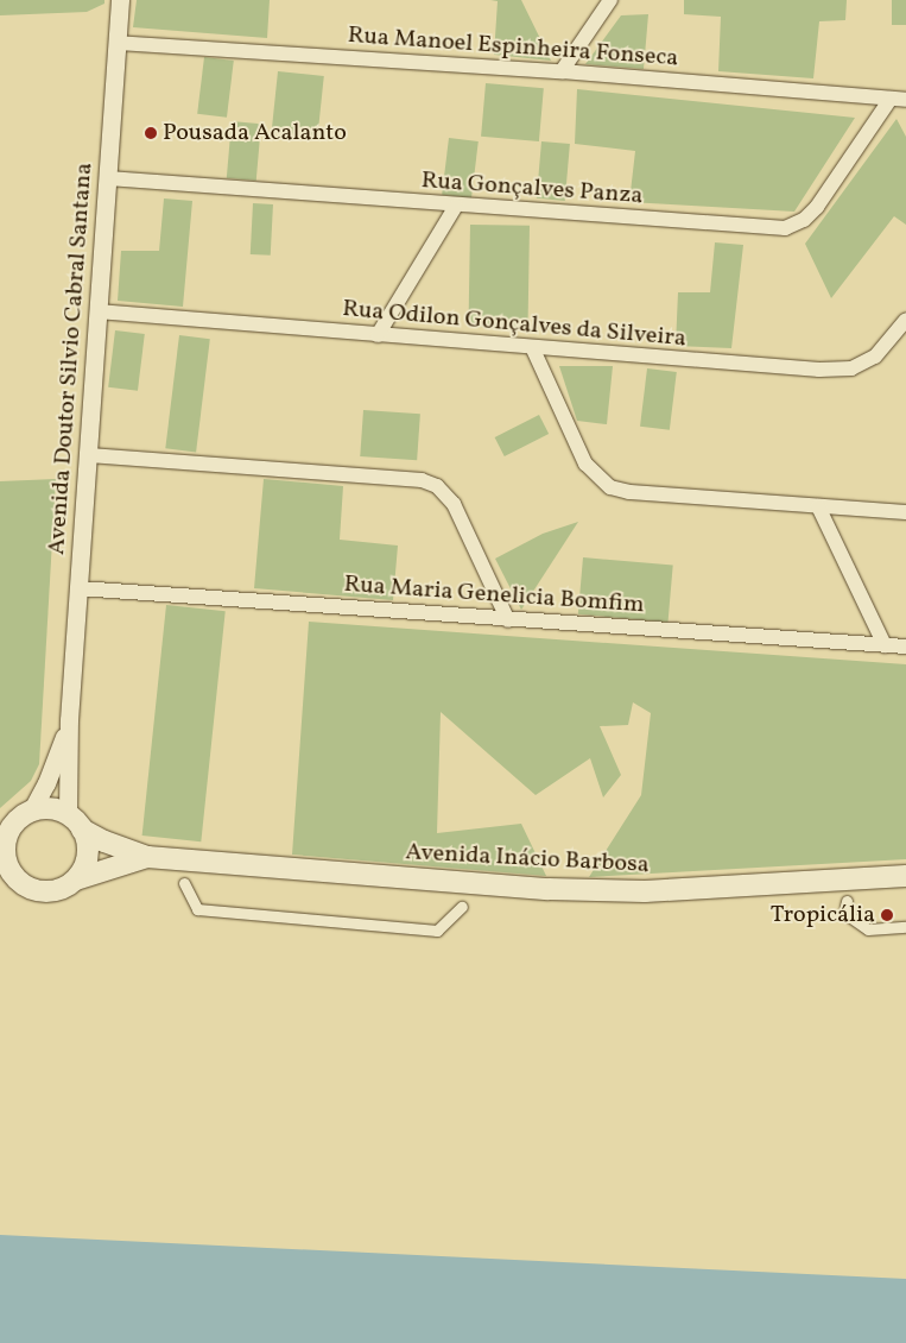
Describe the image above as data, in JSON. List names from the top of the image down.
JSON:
{
  "streets": {
    "main road": ["Avenida Inácio Barbosa"],
    "street": [
      "Rua Manoel Espinheira Fonseca",
      "Rua Gonçalves Panza",
      "Rua Odilon Gonçalves da Silveira",
      "Avenida Doutor Silvio Cabral Santana",
      "Rua Maria Genelicia Bomfim"
    ]
  },
  "crossings": [
    ["Rua Manoel Espinheira Fonseca", "Rua Gonçalves Panza"],
    ["Rua Manoel Espinheira Fonseca", "Avenida Doutor Silvio Cabral Santana"],
    ["Rua Gonçalves Panza", "Avenida Doutor Silvio Cabral Santana"],
    ["Rua Odilon Gonçalves da Silveira", "Avenida Doutor Silvio Cabral Santana"],
    ["Avenida Doutor Silvio Cabral Santana", "Rua Maria Genelicia Bomfim"],
    ["Avenida Doutor Silvio Cabral Santana", "Avenida Inácio Barbosa"]
  ],
  "places": ["Pousada Acalanto", "Tropicália"]
}
